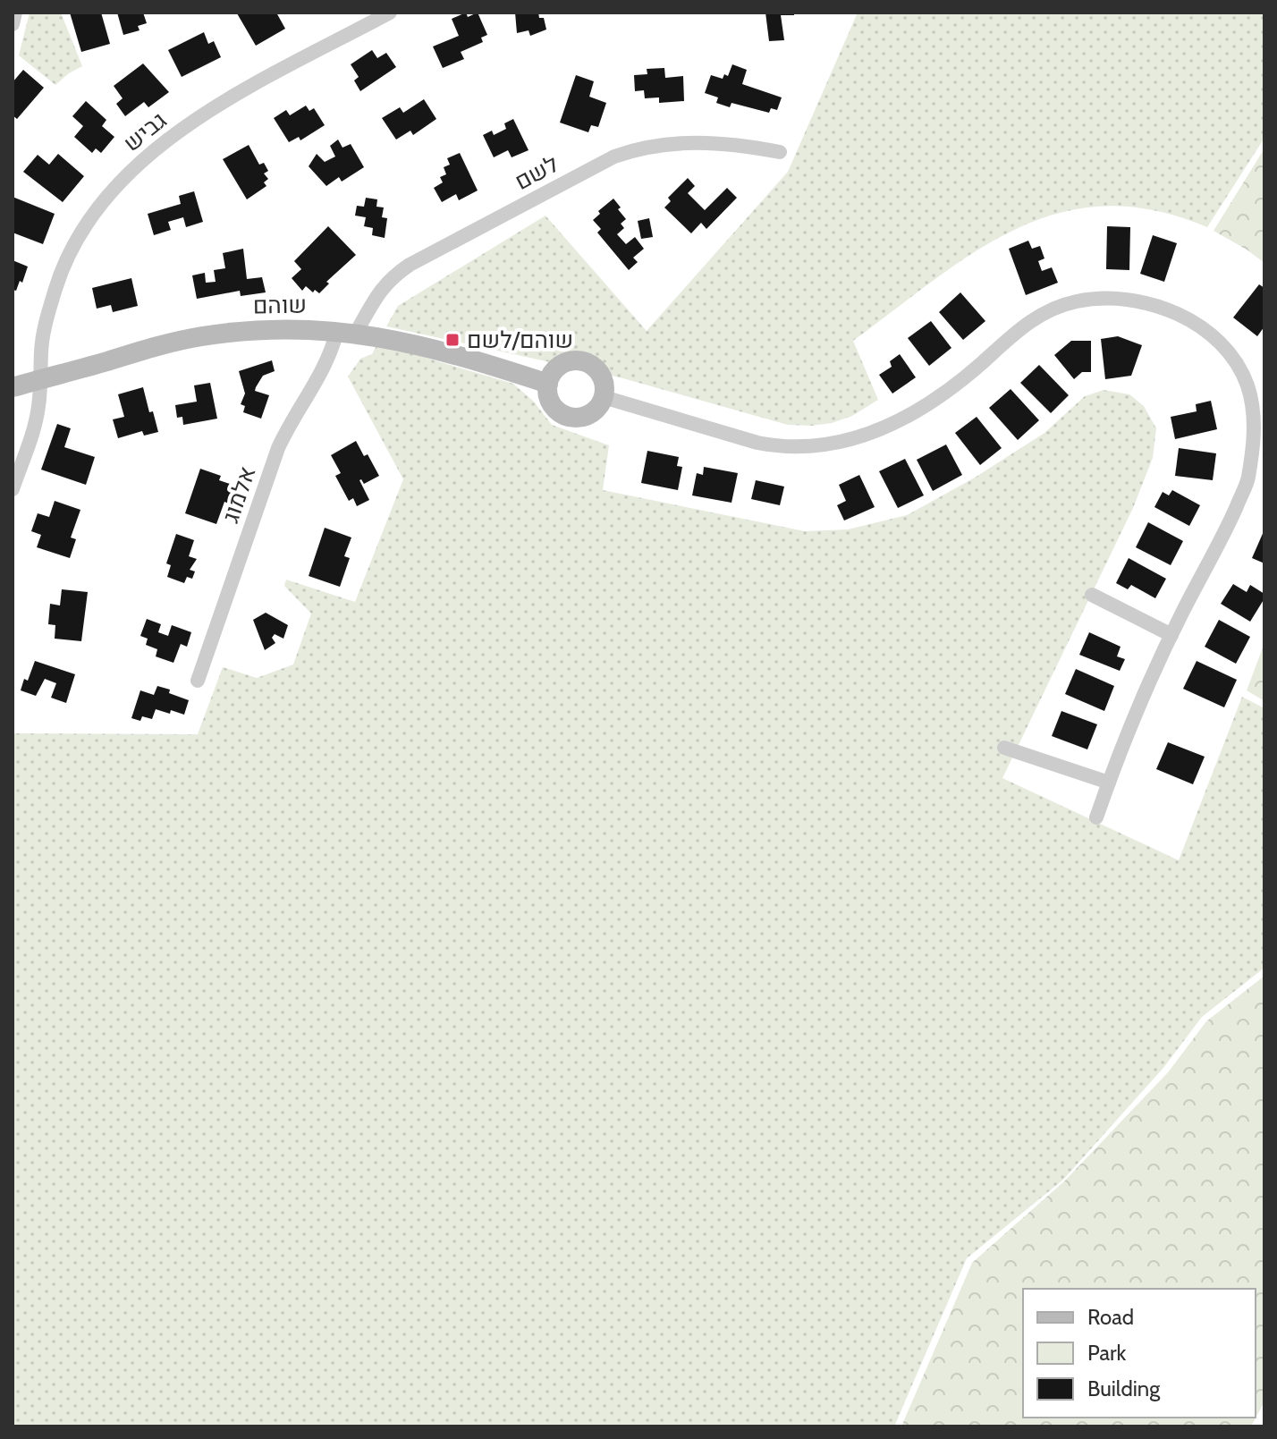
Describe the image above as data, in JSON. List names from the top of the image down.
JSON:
{
  "streets": {
    "street": [
      "גביש",
      "לשם",
      "שוהם",
      "אלמוג"
    ]
  },
  "crossings": [
    ["גביש", "שוהם"],
    ["לשם", "שוהם"],
    ["לשם", "אלמוג"],
    ["שוהם", "אלמוג"]
  ],
  "places": {
    "transit": ["שוהם/לשם"]
  },
  "legend": ["Road", "Park", "Building"]
}
